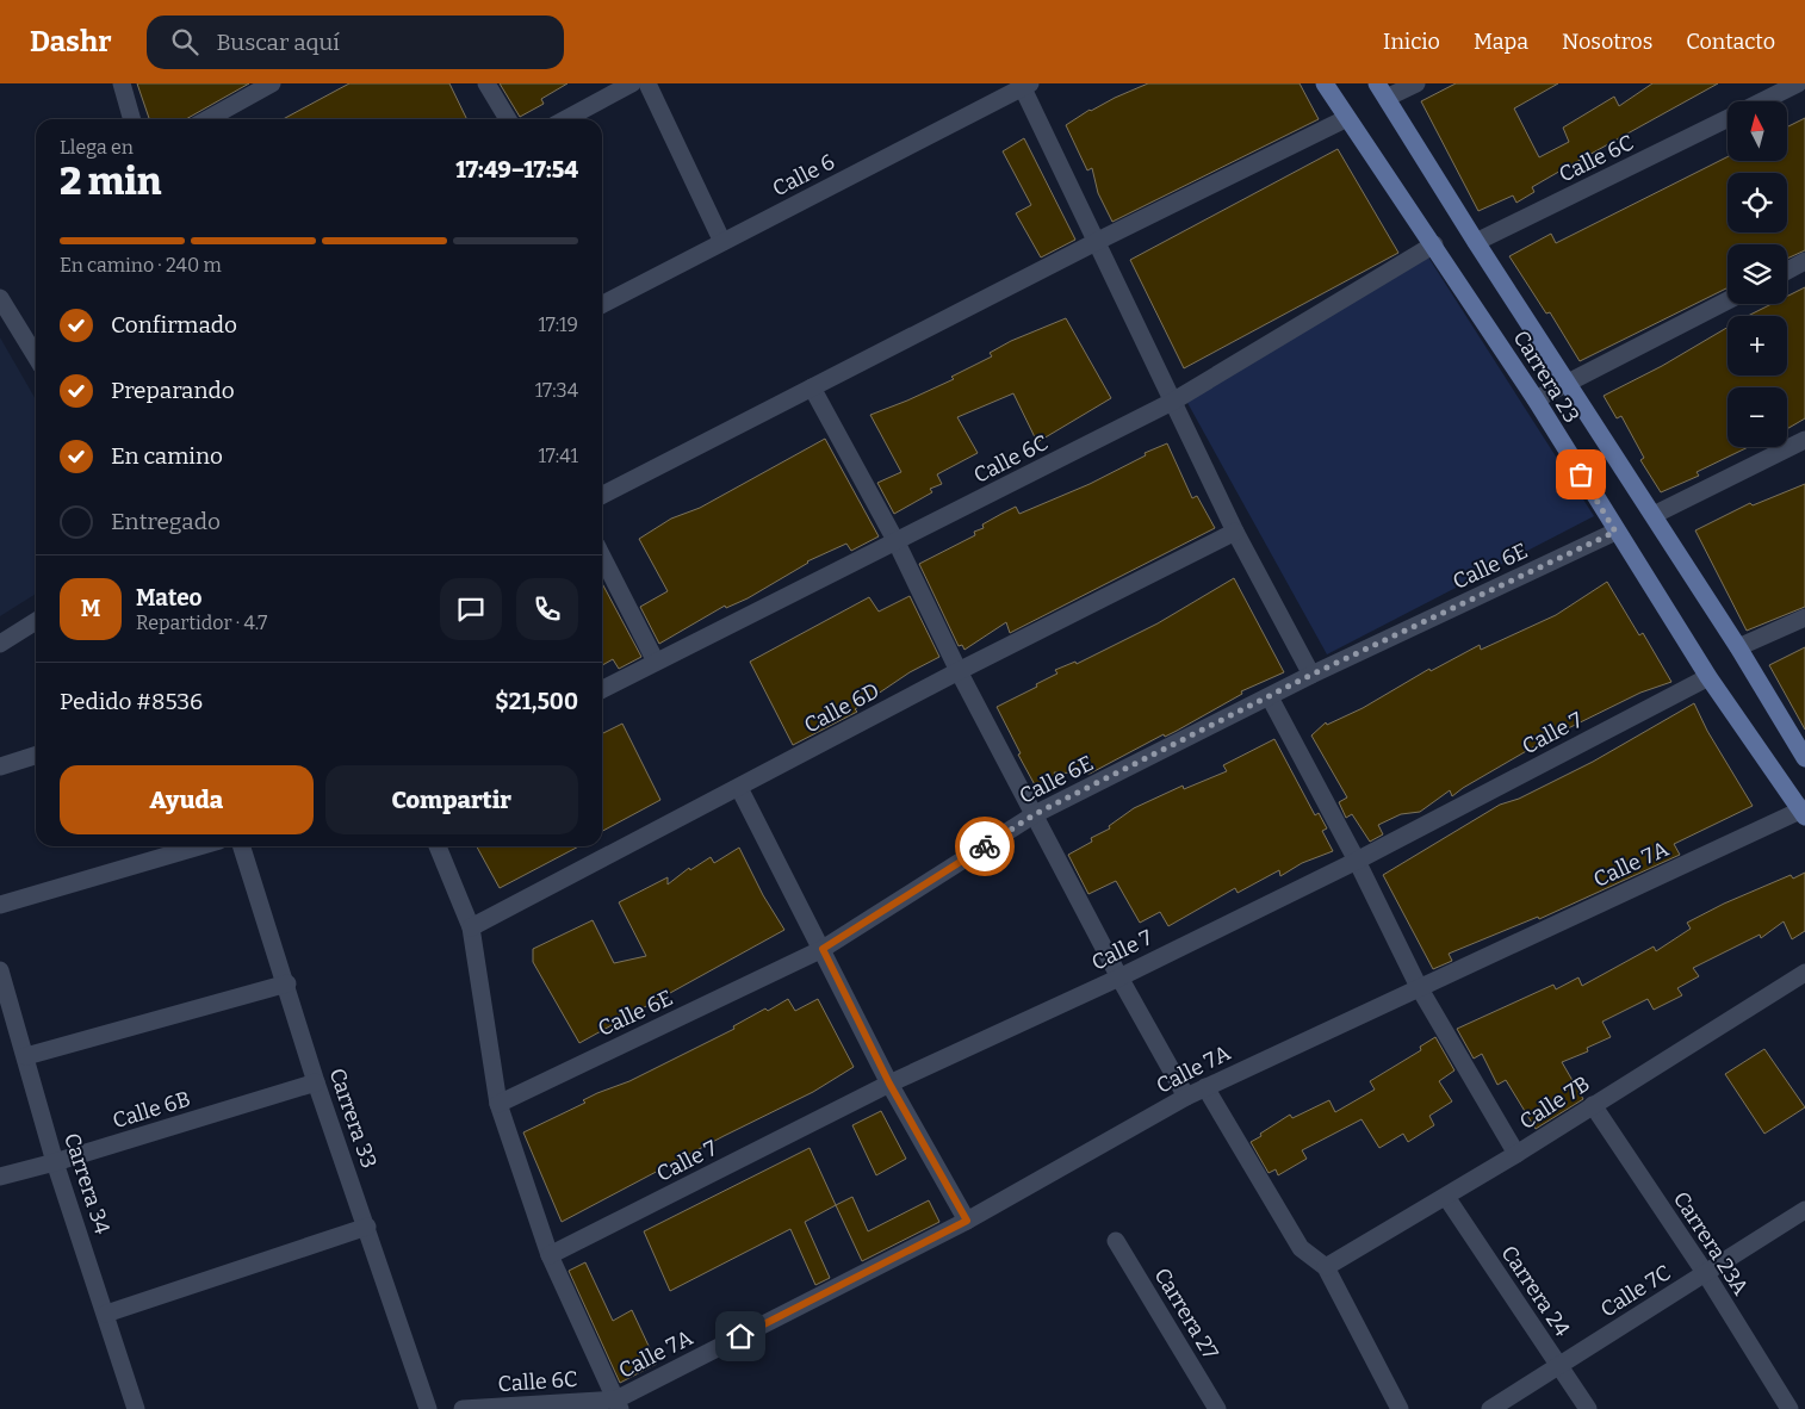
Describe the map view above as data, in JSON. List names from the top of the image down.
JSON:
{
  "streets": {
    "main road": ["Carrera 23"],
    "street": [
      "Calle 6C",
      "Calle 6",
      "Calle 6E",
      "Calle 6D",
      "Calle 7",
      "Calle 7A",
      "Calle 7B",
      "Calle 6B",
      "Carrera 33",
      "Carrera 34",
      "Carrera 23A",
      "Carrera 24",
      "Calle 7C",
      "Carrera 27"
    ]
  },
  "crossings": [
    ["Calle 6C", "Carrera 23"],
    ["Calle 6C", "Calle 7A"],
    ["Carrera 23", "Calle 6E"],
    ["Carrera 23", "Calle 7"],
    ["Carrera 23", "Calle 7A"],
    ["Calle 7B", "Carrera 23A"],
    ["Calle 7B", "Carrera 24"],
    ["Calle 6B", "Carrera 33"],
    ["Calle 6B", "Carrera 34"],
    ["Carrera 23A", "Calle 7C"],
    ["Carrera 24", "Calle 7C"]
  ],
  "north": "top",
  "page": {
    "header": "Dashr",
    "search": "Buscar aquí",
    "nav": [
      "Inicio",
      "Mapa",
      "Nosotros",
      "Contacto"
    ],
    "map_buttons": ["+", "−"],
    "heading": ["2 min", "Llega en", "17:49–17:54"],
    "panel": [
      "Mateo",
      "Repartidor · 4.7",
      "Pedido #8536",
      "$21,500"
    ],
    "bar": "En camino · 240 m",
    "list": [
      ["Confirmado", "17:19"],
      ["Preparando", "17:34"],
      ["En camino", "17:41"],
      "Entregado"
    ],
    "round": "M",
    "buttons": ["Ayuda", "Compartir"]
  }
}
